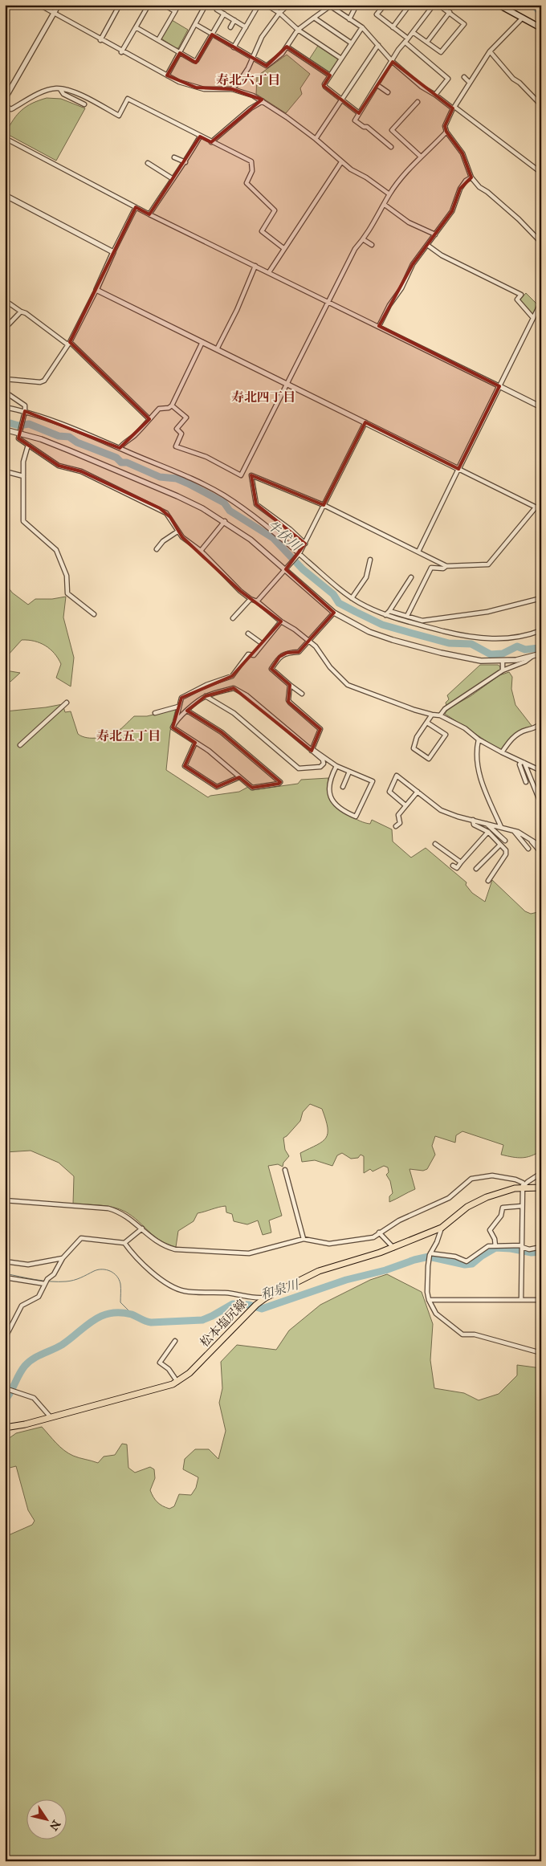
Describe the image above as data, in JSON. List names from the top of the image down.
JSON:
{
  "streets": {
    "main road": ["松本塩尻線"]
  },
  "districts": ["寿北六丁目", "寿北四丁目", "寿北五丁目"],
  "water": ["牛伏川", "和泉川"],
  "north": "bottom right"
}
